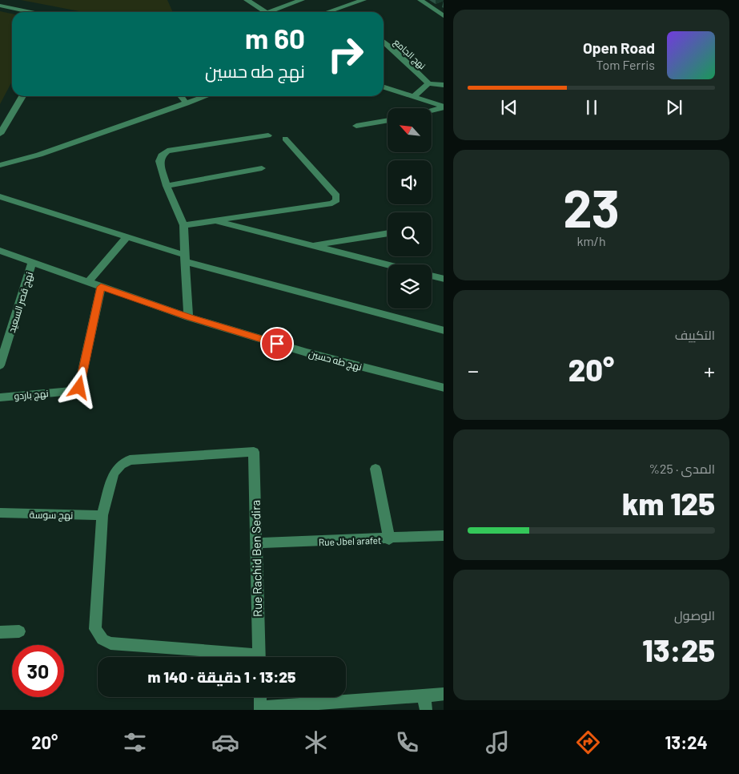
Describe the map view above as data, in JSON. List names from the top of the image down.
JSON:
{
  "streets": {
    "street": [
      "نهج الجامع",
      "نهج قصر السعيد",
      "نهج طه حسين",
      "نهج باردو",
      "نهج سوسة",
      "Rue Jbel arafet",
      "Rue Rachid Ben Sedira"
    ]
  },
  "crossings": [
    ["نهج قصر السعيد", "نهج طه حسين"],
    ["نهج طه حسين", "نهج باردو"],
    ["نهج سوسة", "Rue Rachid Ben Sedira"],
    ["Rue Jbel arafet", "Rue Rachid Ben Sedira"]
  ],
  "north": "top left",
  "page": {
    "turn": ["60 m", "نهج طه حسين"],
    "song": ["Open Road", "Tom Ferris"],
    "tile": [
      ["23", "km/h"],
      "التكييف",
      ["المدى · 25%", "125 km"],
      ["الوصول", "13:25"]
    ],
    "heat": ["−", "20°", "+"],
    "limit": "30",
    "trip": "13:25 · 1 دقيقة · 140 m",
    "tabs": ["13:24", "20°"]
  }
}
